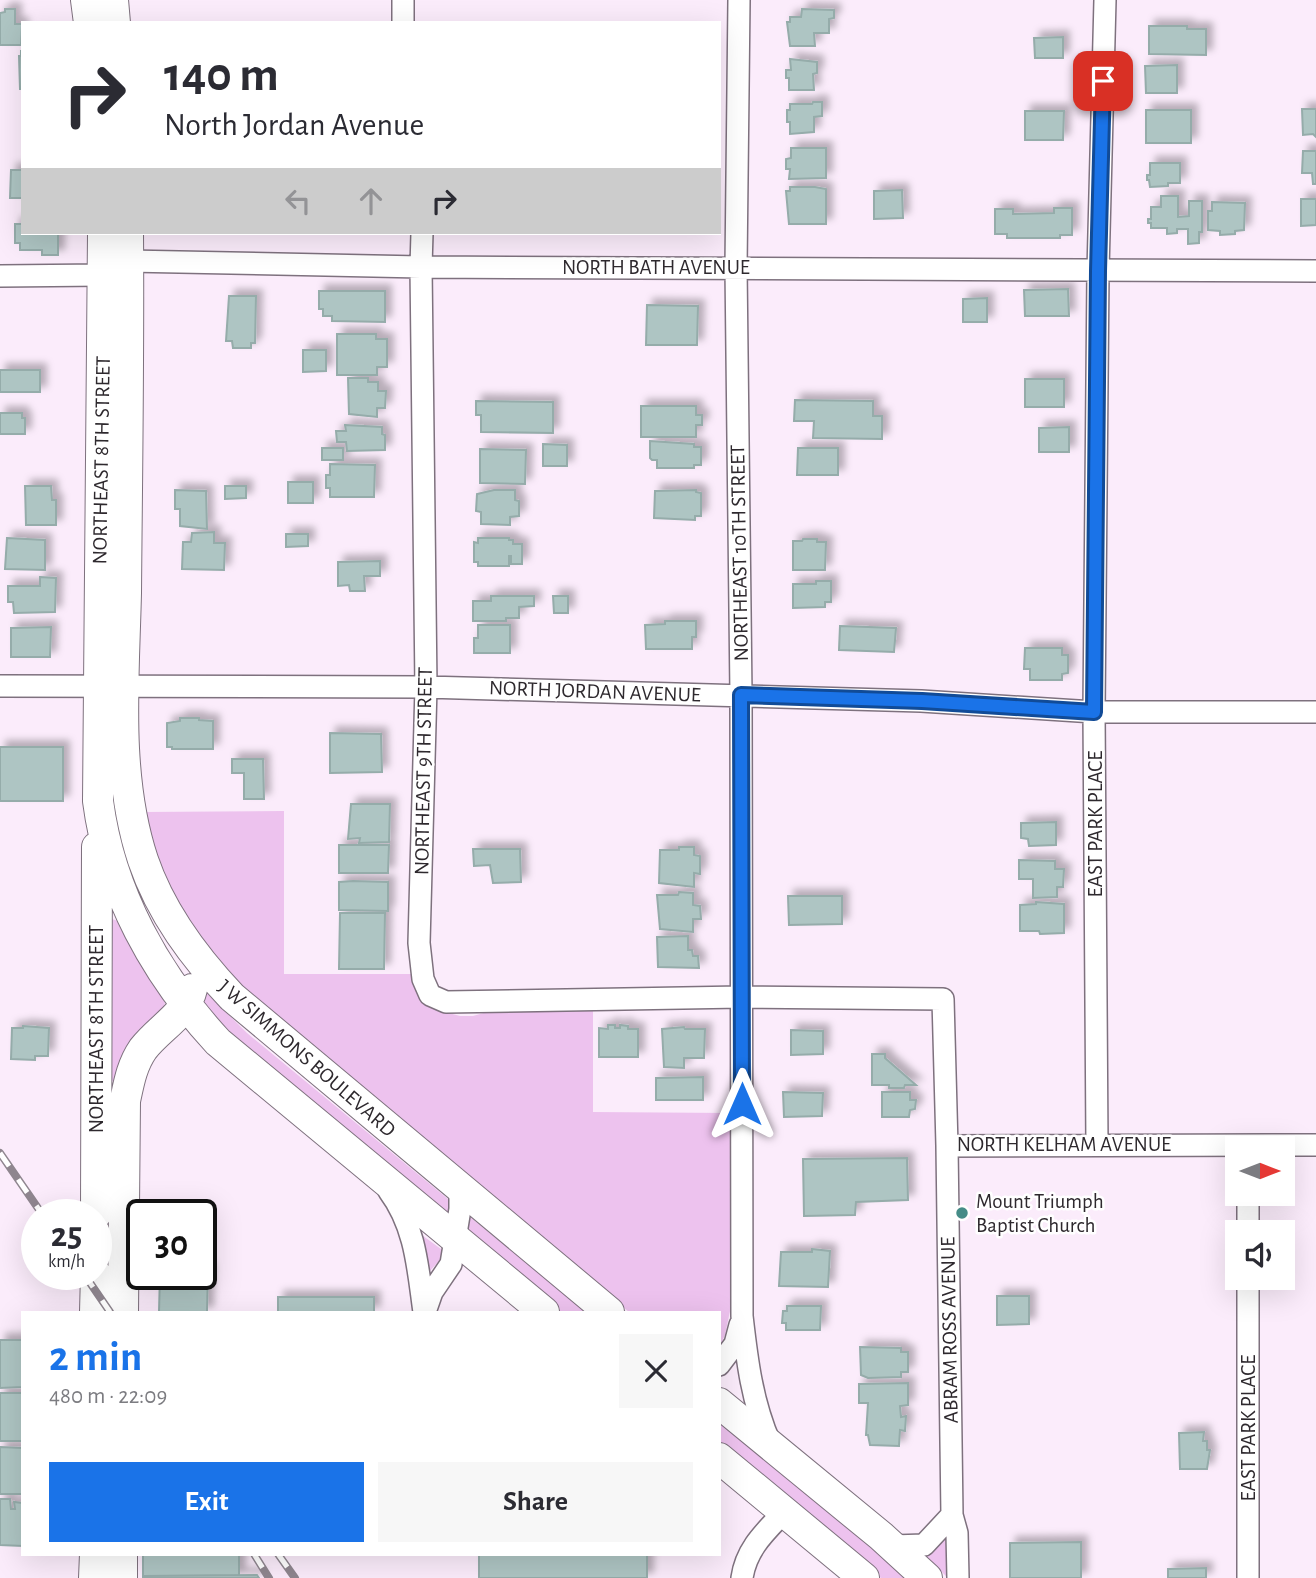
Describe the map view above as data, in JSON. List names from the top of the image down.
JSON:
{
  "streets": {
    "main road": ["NORTHEAST 8TH STREET", "J W SIMMONS BOULEVARD"],
    "street": [
      "NORTH BATH AVENUE",
      "NORTHEAST 10TH STREET",
      "NORTH JORDAN AVENUE",
      "NORTHEAST 9TH STREET",
      "EAST PARK PLACE",
      "NORTH KELHAM AVENUE",
      "ABRAM ROSS AVENUE"
    ]
  },
  "crossings": [
    ["NORTH BATH AVENUE", "NORTHEAST 8TH STREET"],
    ["NORTH BATH AVENUE", "NORTHEAST 10TH STREET"],
    ["NORTH BATH AVENUE", "NORTHEAST 9TH STREET"],
    ["NORTH BATH AVENUE", "EAST PARK PLACE"],
    ["NORTHEAST 8TH STREET", "NORTH JORDAN AVENUE"],
    ["NORTHEAST 8TH STREET", "J W SIMMONS BOULEVARD"],
    ["NORTHEAST 10TH STREET", "NORTH JORDAN AVENUE"],
    ["NORTHEAST 10TH STREET", "NORTHEAST 9TH STREET"],
    ["NORTHEAST 10TH STREET", "NORTH KELHAM AVENUE"],
    ["NORTH JORDAN AVENUE", "NORTHEAST 9TH STREET"],
    ["NORTH JORDAN AVENUE", "EAST PARK PLACE"],
    ["NORTH JORDAN AVENUE", "J W SIMMONS BOULEVARD"],
    ["NORTHEAST 9TH STREET", "NORTH KELHAM AVENUE"],
    ["EAST PARK PLACE", "NORTH KELHAM AVENUE"],
    ["NORTH KELHAM AVENUE", "ABRAM ROSS AVENUE"]
  ],
  "places": ["Mount Triumph Baptist Church"],
  "north": "right",
  "page": {
    "turn": ["140 m", "North Jordan Avenue"],
    "speed": "25 km/h",
    "limit": "30",
    "heading": ["2 min", "480 m · 22:09"],
    "buttons": ["Exit", "Share"]
  }
}
